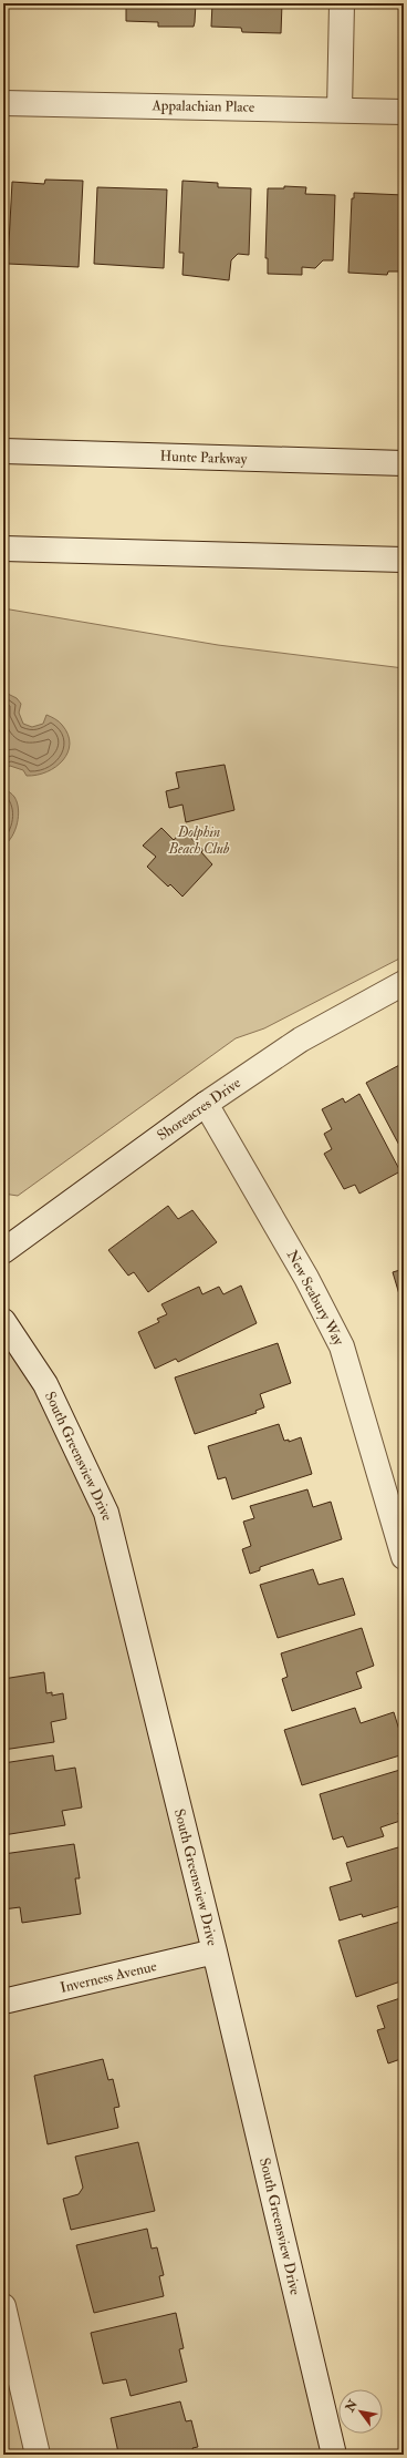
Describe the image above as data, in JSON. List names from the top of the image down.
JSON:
{
  "streets": {
    "street": [
      "Appalachian Place",
      "Hunte Parkway",
      "Shoreacres Drive",
      "New Seabury Way",
      "South Greensview Drive",
      "Inverness Avenue"
    ]
  },
  "crossings": [
    ["Shoreacres Drive", "New Seabury Way"],
    ["South Greensview Drive", "Inverness Avenue"]
  ],
  "parks": ["Dolphin Beach Club"],
  "north": "top left"
}
